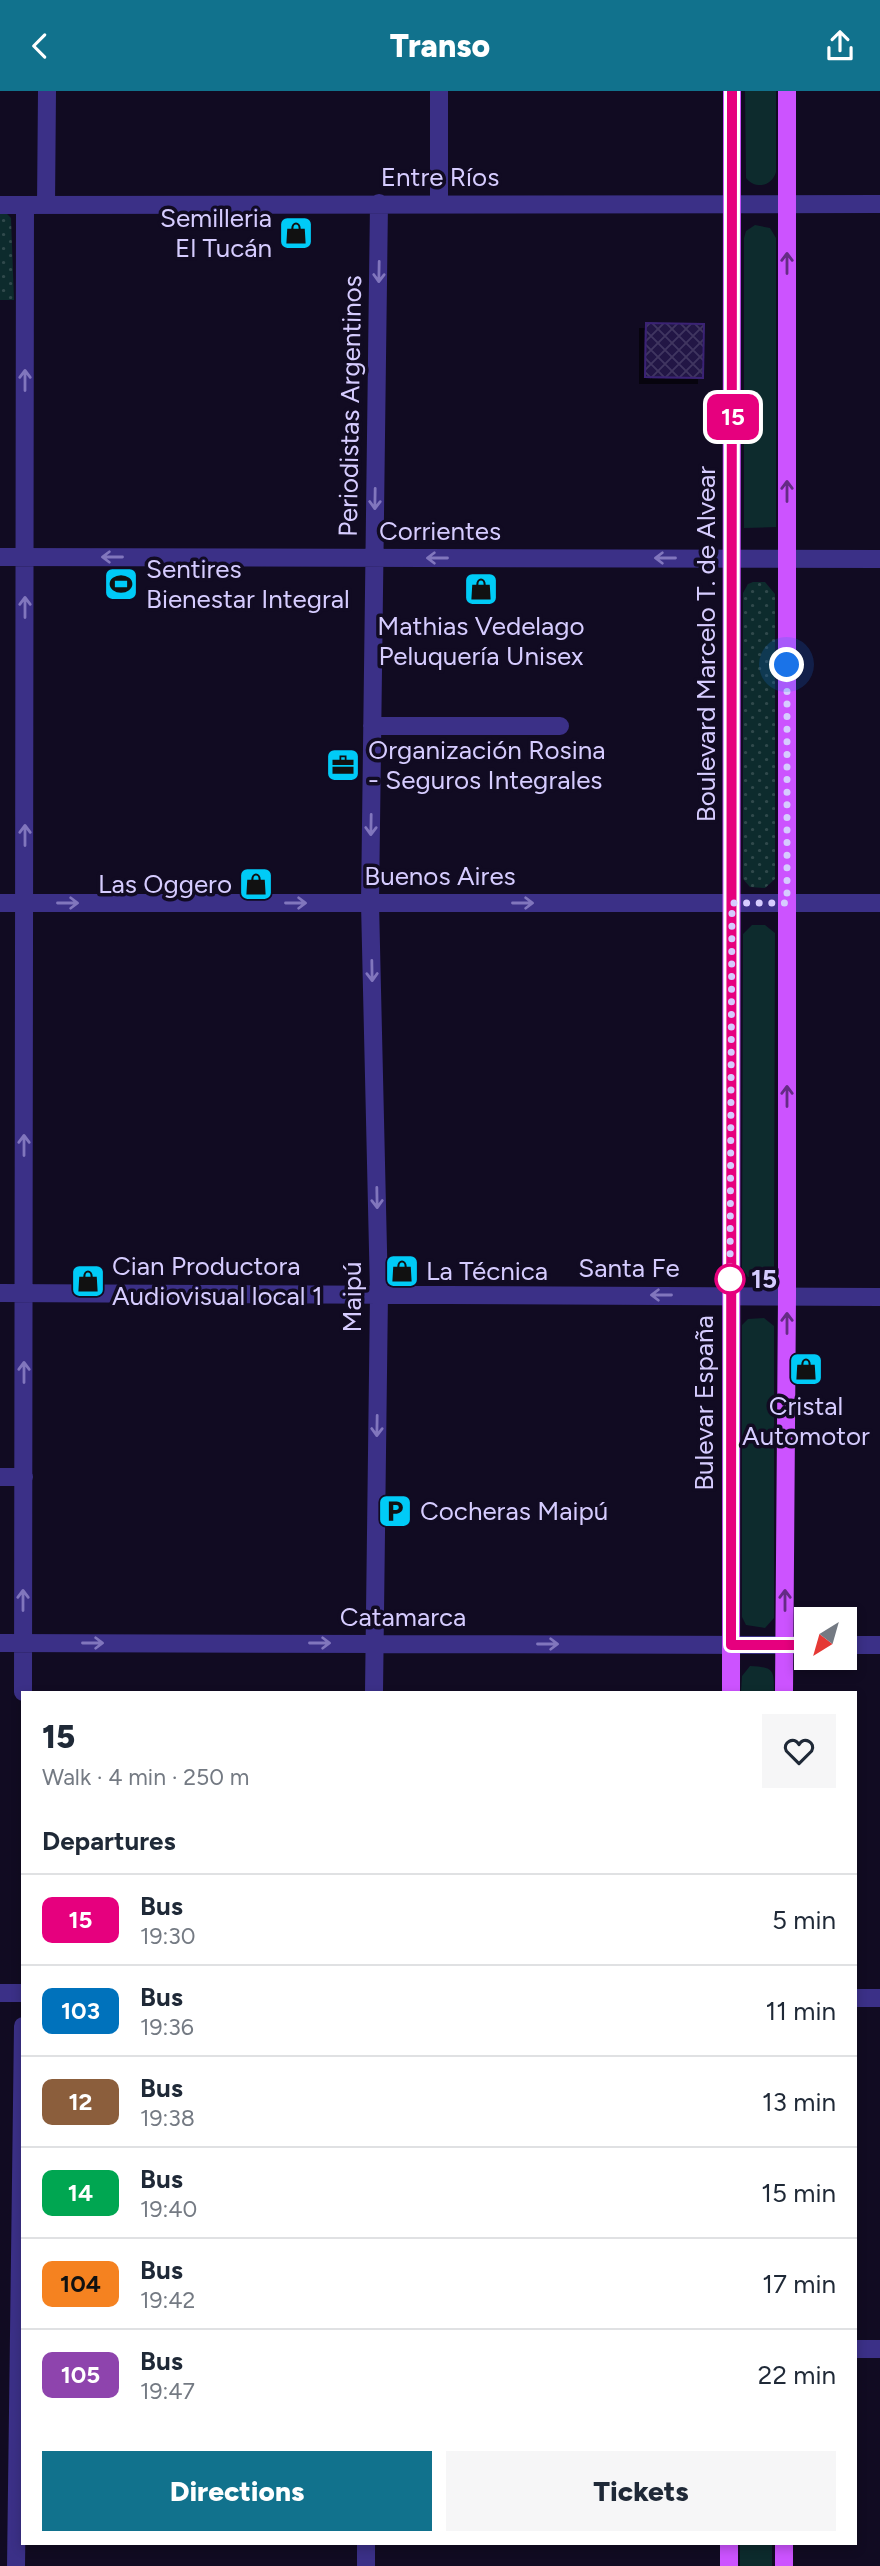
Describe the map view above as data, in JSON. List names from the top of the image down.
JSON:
{
  "streets": {
    "main road": ["Boulevard Marcelo T. de Alvear", "Bulevar España"],
    "street": [
      "Entre Ríos",
      "Periodistas Argentinos",
      "Corrientes",
      "Buenos Aires",
      "Santa Fe",
      "Maipú",
      "Catamarca"
    ]
  },
  "crossings": [
    ["Entre Ríos", "Periodistas Argentinos"],
    ["Entre Ríos", "Boulevard Marcelo T. de Alvear"],
    ["Periodistas Argentinos", "Corrientes"],
    ["Periodistas Argentinos", "Buenos Aires"],
    ["Periodistas Argentinos", "Maipú"],
    ["Corrientes", "Boulevard Marcelo T. de Alvear"],
    ["Boulevard Marcelo T. de Alvear", "Buenos Aires"],
    ["Boulevard Marcelo T. de Alvear", "Bulevar España"],
    ["Buenos Aires", "Maipú"],
    ["Buenos Aires", "Bulevar España"],
    ["Santa Fe", "Maipú"],
    ["Santa Fe", "Bulevar España"],
    ["Maipú", "Catamarca"],
    ["Bulevar España", "Catamarca"]
  ],
  "one_way": [
    "Periodistas Argentinos",
    "Corrientes",
    "Buenos Aires",
    "Santa Fe",
    "Maipú",
    "Catamarca"
  ],
  "places": {
    "shop": [
      "Semilleria El Tucán",
      "Mathias Vedelago Peluquería Unisex",
      "Las Oggero",
      "La Técnica",
      "Cian Productora Audiovisual local 1",
      "Cristal Automotor"
    ],
    "sports": ["Sentires Bienestar Integral"],
    "office": ["Organización Rosina - Seguros Integrales"],
    "other": ["15"],
    "parking": ["Cocheras Maipú"]
  },
  "lines": ["bus line 15"],
  "north": "bottom left",
  "page": {
    "header": "Transo",
    "on_map": "15",
    "heading": [
      ["15", "Walk · 4 min · 250 m"],
      "Departures"
    ],
    "list": [
      {
        "mark": "15",
        "name": "Bus",
        "note": "19:30",
        "value": "5 min"
      },
      {
        "mark": "103",
        "name": "Bus",
        "note": "19:36",
        "value": "11 min"
      },
      {
        "mark": "12",
        "name": "Bus",
        "note": "19:38",
        "value": "13 min"
      },
      {
        "mark": "14",
        "name": "Bus",
        "note": "19:40",
        "value": "15 min"
      },
      {
        "mark": "104",
        "name": "Bus",
        "note": "19:42",
        "value": "17 min"
      },
      {
        "mark": "105",
        "name": "Bus",
        "note": "19:47",
        "value": "22 min"
      }
    ],
    "buttons": ["Directions", "Tickets"]
  }
}
